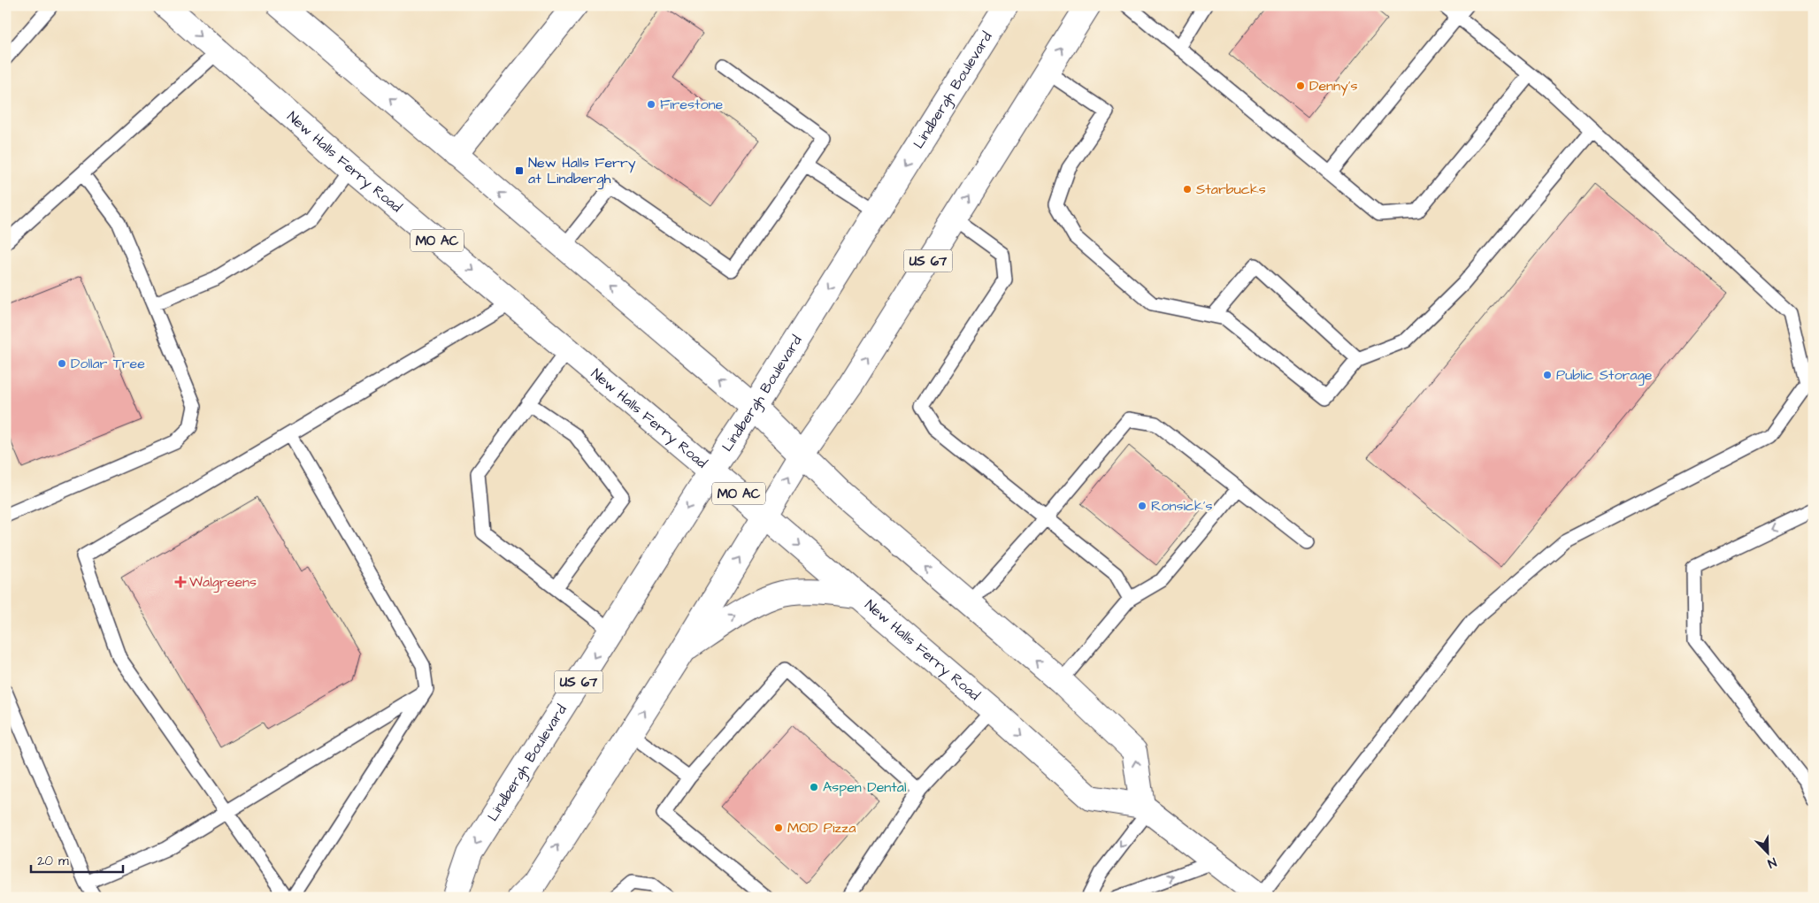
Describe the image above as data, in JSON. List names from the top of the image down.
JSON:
{
  "streets": {
    "main road": [
      "Lindbergh Boulevard",
      "New Halls Ferry Road",
      "MO AC",
      "US 67"
    ]
  },
  "crossings": [
    ["Lindbergh Boulevard", "New Halls Ferry Road"],
    ["New Halls Ferry Road", "US 67"]
  ],
  "places": {
    "other": [
      "Denny's",
      "Firestone",
      "Starbucks",
      "Dollar Tree",
      "Public Storage",
      "Ronsick's",
      "Aspen Dental",
      "MOD Pizza"
    ],
    "transit": ["New Halls Ferry at Lindbergh"],
    "health": ["Walgreens"]
  },
  "scale_bar": "20 m",
  "north": "bottom right"
}
